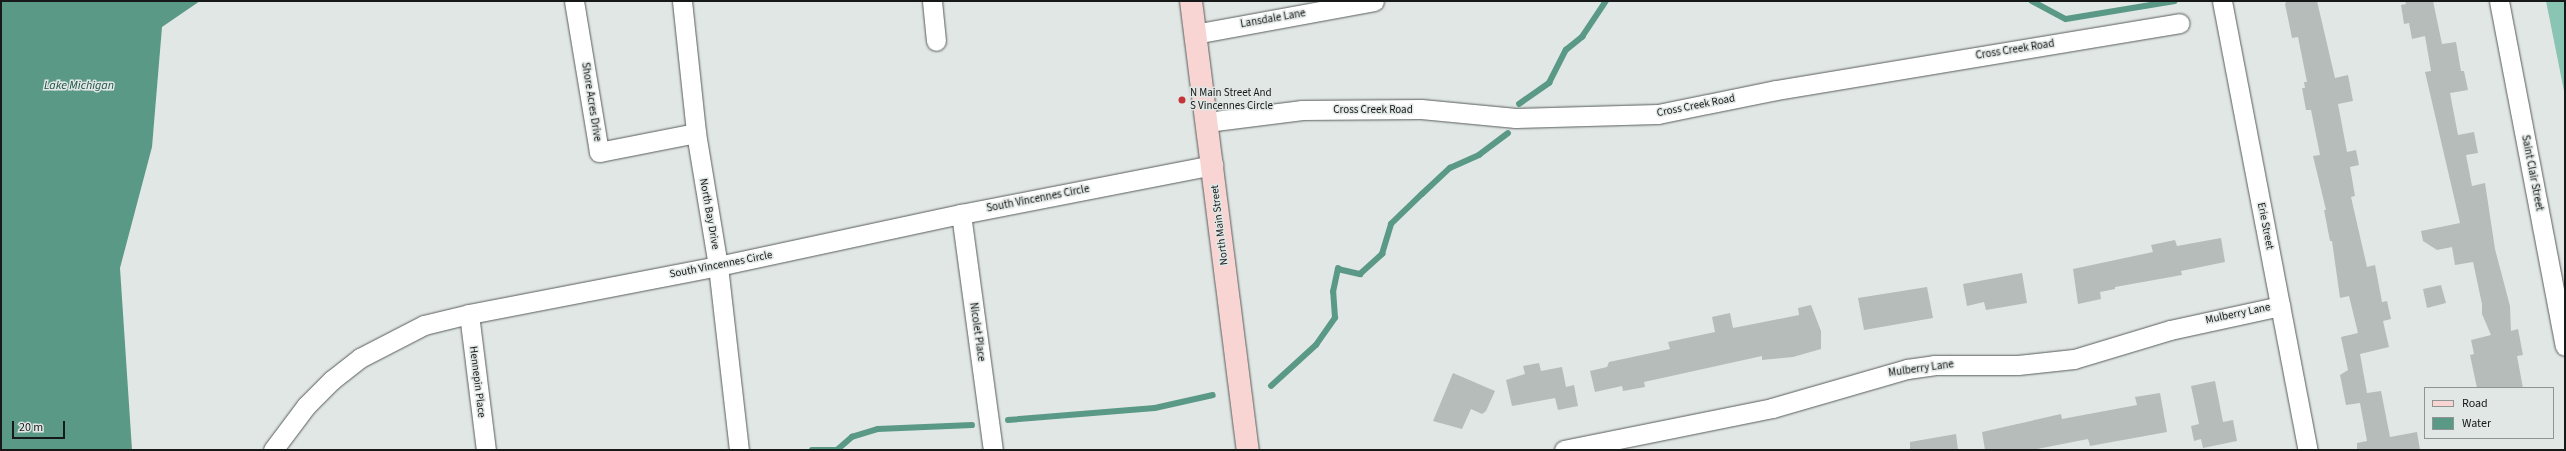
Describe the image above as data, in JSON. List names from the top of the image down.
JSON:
{
  "streets": {
    "main road": ["North Main Street"],
    "street": [
      "Lansdale Lane",
      "Cross Creek Road",
      "Shore Acres Drive",
      "Saint Clair Street",
      "South Vincennes Circle",
      "North Bay Drive",
      "Erie Street",
      "Mulberry Lane",
      "Nicolet Place",
      "Hennepin Place"
    ]
  },
  "crossings": [
    ["Lansdale Lane", "North Main Street"],
    ["Cross Creek Road", "North Main Street"],
    ["Shore Acres Drive", "North Bay Drive"],
    ["South Vincennes Circle", "North Bay Drive"],
    ["South Vincennes Circle", "North Main Street"],
    ["South Vincennes Circle", "Nicolet Place"],
    ["South Vincennes Circle", "Hennepin Place"],
    ["Erie Street", "Mulberry Lane"]
  ],
  "water": ["Lake Michigan"],
  "places": ["N Main Street And S Vincennes Circle"],
  "legend": ["Road", "Water"],
  "scale_bar": "20 m"
}
